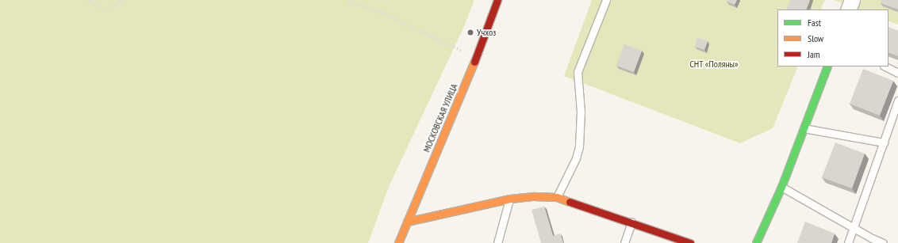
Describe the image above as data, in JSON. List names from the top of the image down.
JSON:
{
  "streets": {
    "street": ["МОСКОВСКАЯ УЛИЦА"]
  },
  "parks": ["СНТ «Поляны»"],
  "places": ["Учхоз"],
  "legend": ["Fast", "Slow", "Jam"]
}
